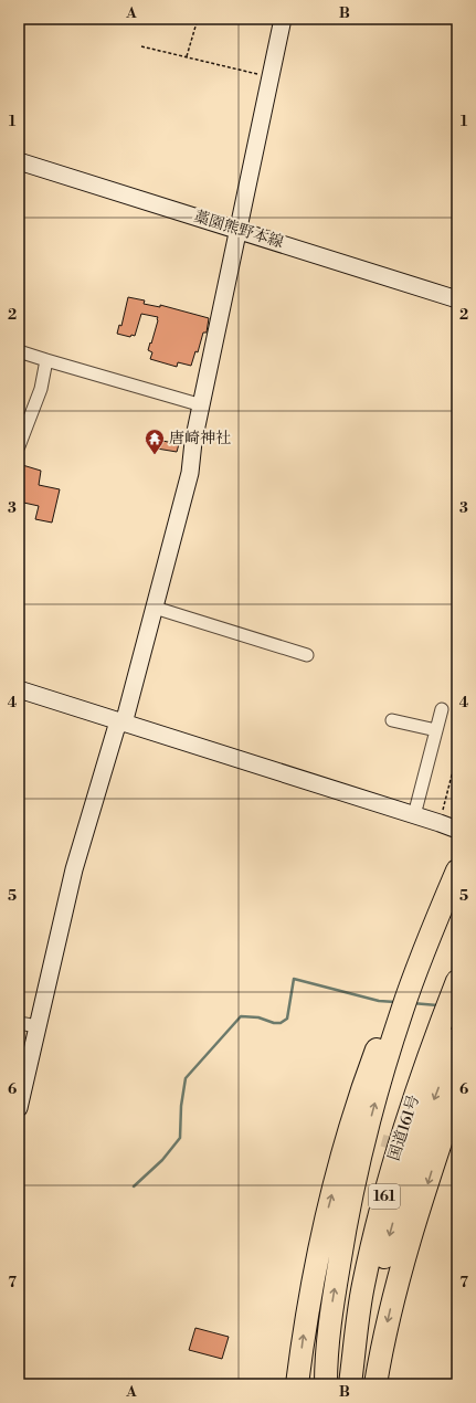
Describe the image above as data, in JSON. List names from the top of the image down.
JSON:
{
  "streets": {
    "highway": ["国道161号", "161"],
    "street": ["藁園熊野本線"]
  },
  "places": {
    "temple": ["唐崎神社"]
  },
  "grid": {
    "columns": ["A", "B"],
    "rows": [
      "1",
      "2",
      "3",
      "4",
      "5",
      "6",
      "7"
    ]
  }
}
